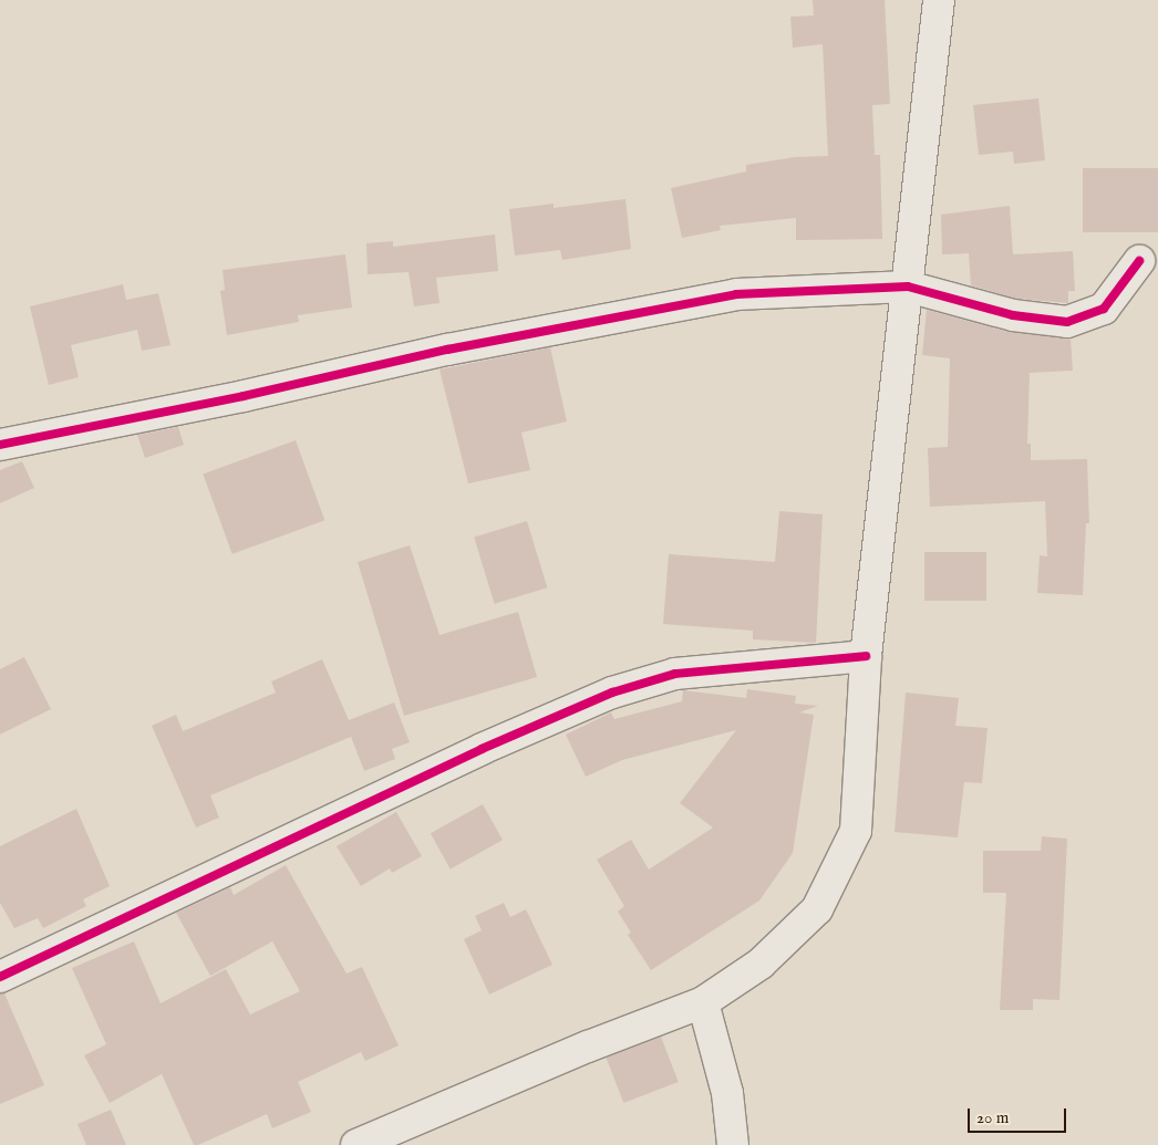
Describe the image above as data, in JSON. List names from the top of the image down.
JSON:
{
  "scale_bar": "20 m"
}
